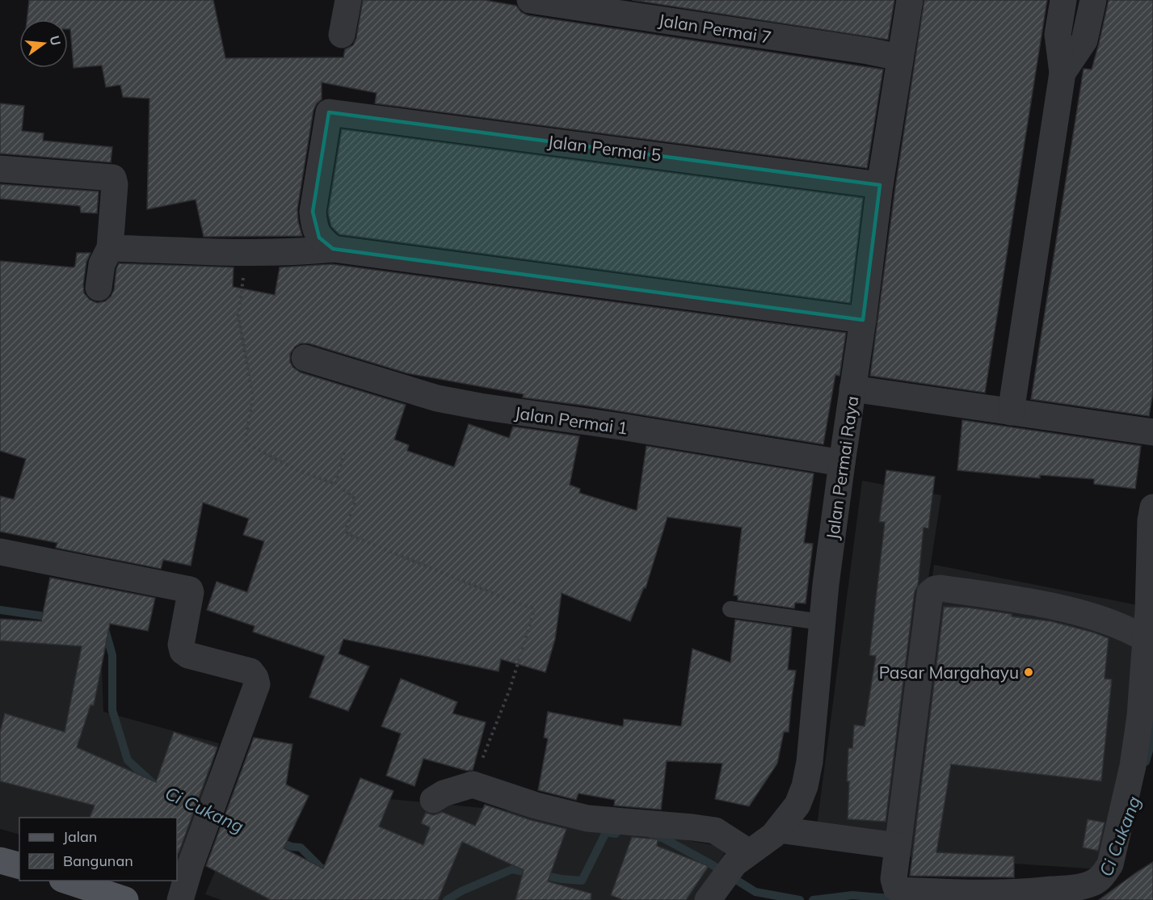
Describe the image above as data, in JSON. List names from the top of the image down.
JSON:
{
  "streets": {
    "street": [
      "Jalan Permai 7",
      "Jalan Permai 5",
      "Jalan Permai 1",
      "Jalan Permai Raya"
    ]
  },
  "crossings": [
    ["Jalan Permai 7", "Jalan Permai Raya"],
    ["Jalan Permai 5", "Jalan Permai Raya"],
    ["Jalan Permai 1", "Jalan Permai Raya"]
  ],
  "water": ["Ci Cukang"],
  "places": ["Pasar Margahayu"],
  "legend": ["Jalan", "Bangunan"],
  "north": "right"
}
